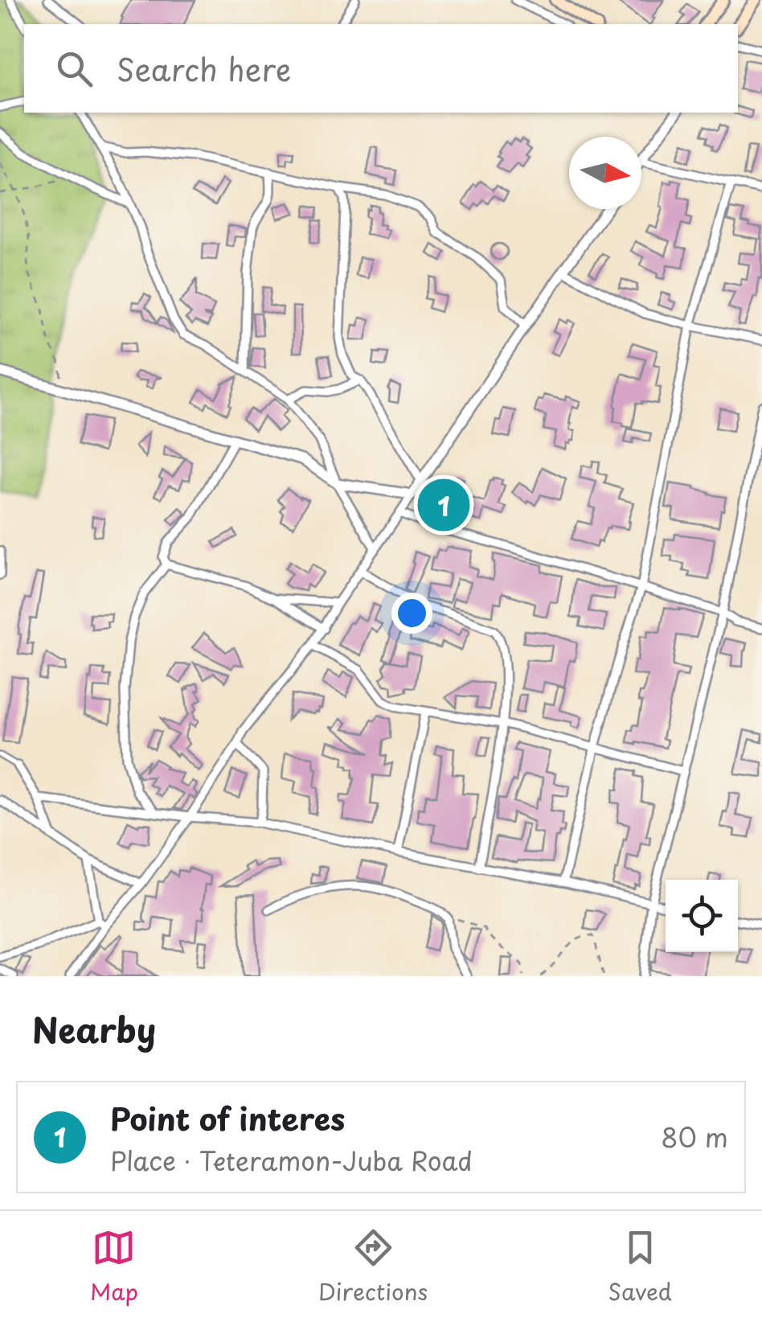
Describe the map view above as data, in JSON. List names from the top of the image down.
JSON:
{
  "north": "right",
  "page": {
    "search": "Search here",
    "pins": "1",
    "heading": "Nearby",
    "list": [
      {
        "mark": "1",
        "name": "Point of interes",
        "note": "Place · Teteramon-Juba Road",
        "value": "80 m"
      }
    ],
    "nav": ["Map", "Directions", "Saved"]
  }
}
